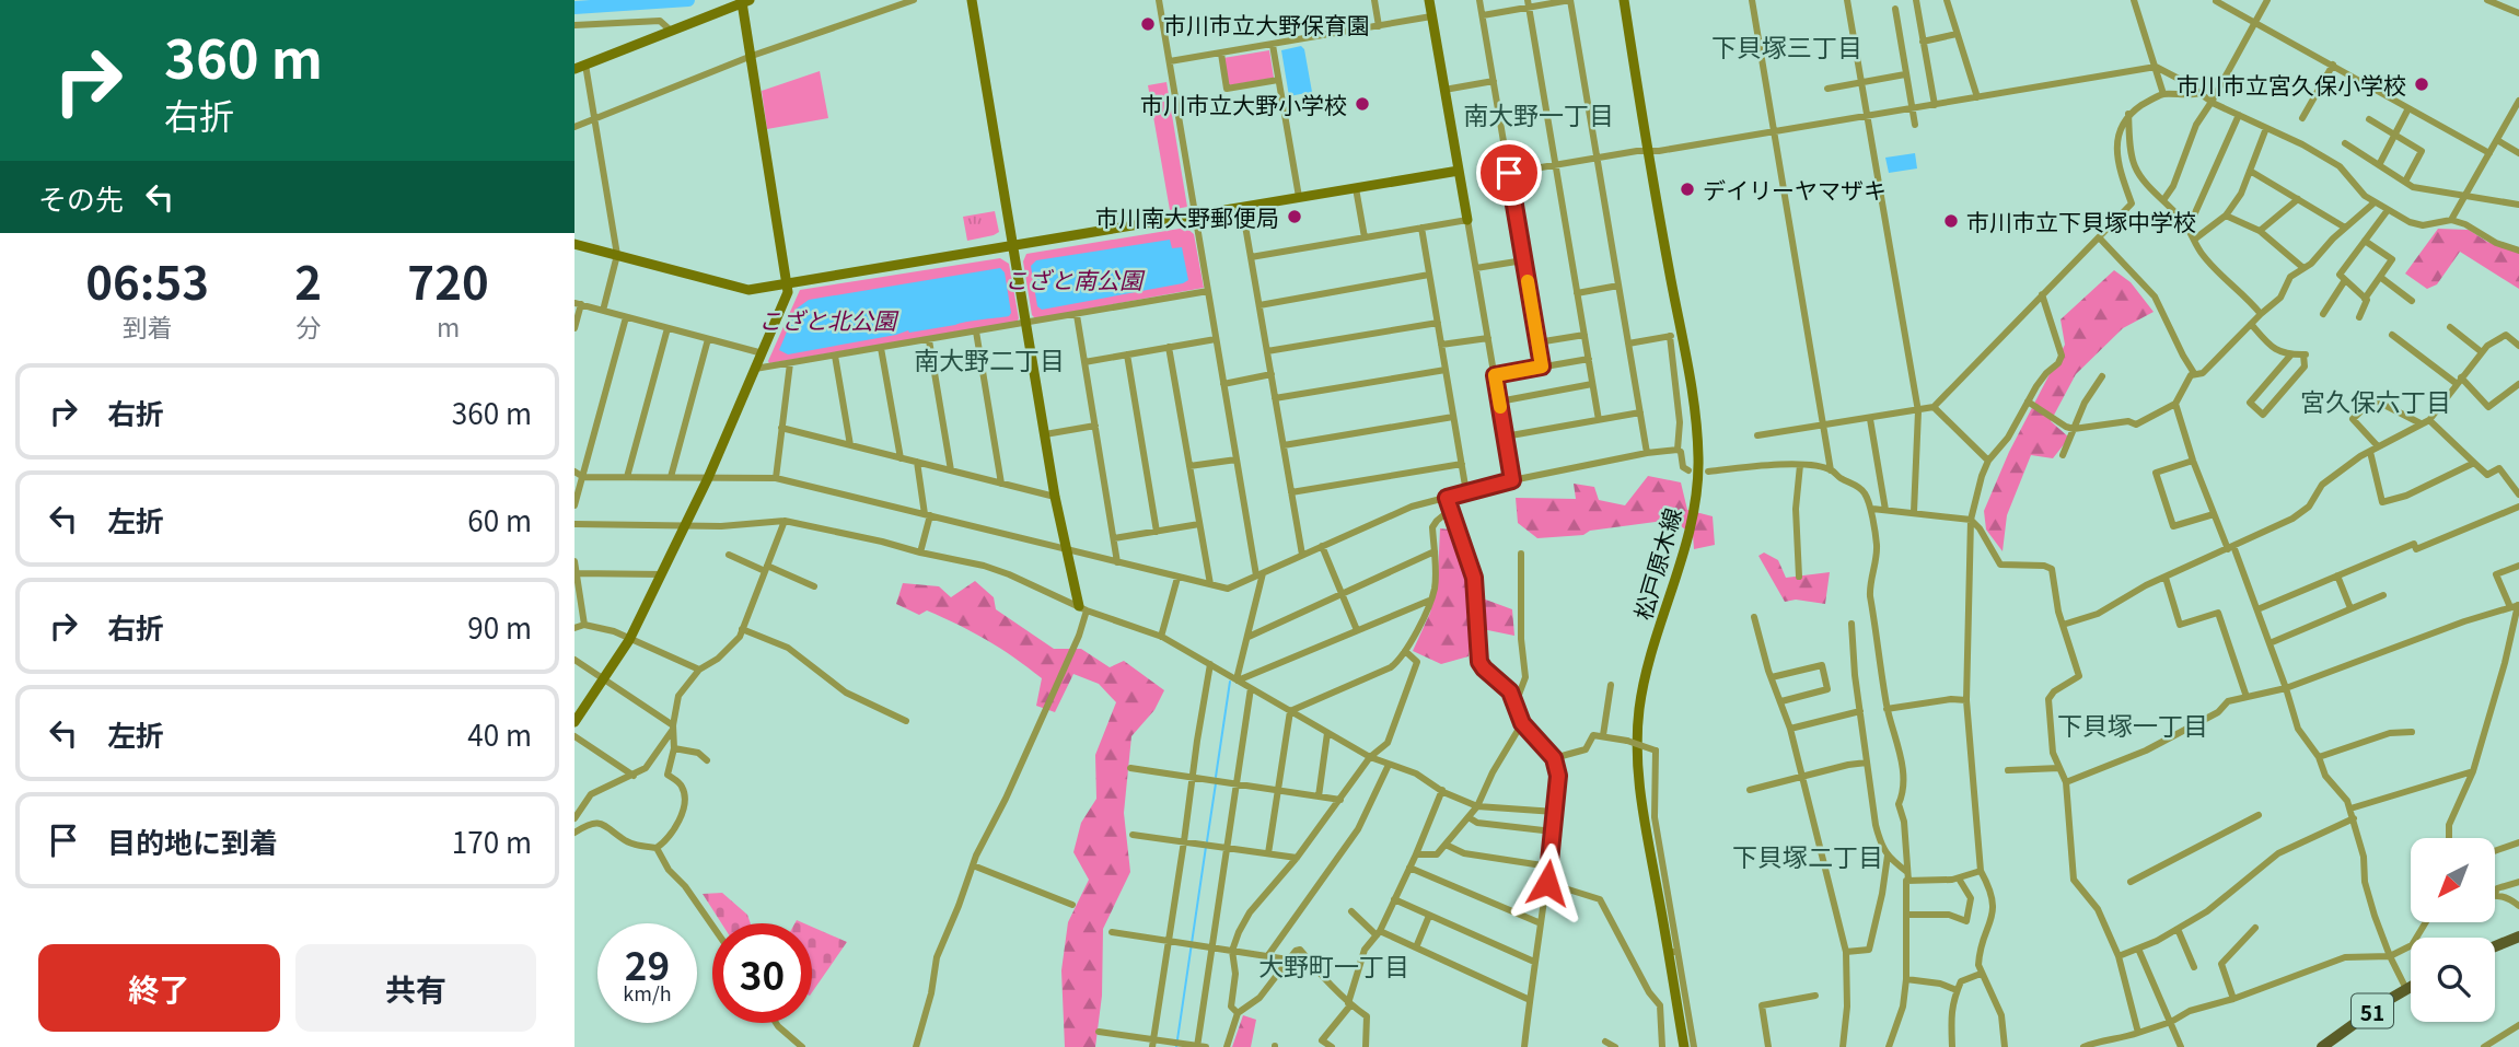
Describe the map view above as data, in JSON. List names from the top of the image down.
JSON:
{
  "streets": {
    "main road": ["51"],
    "street": ["松戸原木線"]
  },
  "districts": [
    "下貝塚三丁目",
    "南大野一丁目",
    "南大野二丁目",
    "宮久保六丁目",
    "下貝塚一丁目",
    "下貝塚二丁目",
    "大野町一丁目"
  ],
  "parks": ["こざと南公園", "こざと北公園"],
  "places": [
    "市川市立大野保育園",
    "市川市立宮久保小学校",
    "市川市立大野小学校",
    "デイリーヤマザキ",
    "市川南大野郵便局",
    "市川市立下貝塚中学校"
  ],
  "north": "bottom left",
  "page": {
    "turn": ["360 m", "右折"],
    "then": "その先",
    "eta": [
      "06:53",
      "到着",
      "2",
      "分",
      "720",
      "m"
    ],
    "list": [
      {
        "name": "右折",
        "value": "360 m"
      },
      {
        "name": "左折",
        "value": "60 m"
      },
      {
        "name": "右折",
        "value": "90 m"
      },
      {
        "name": "左折",
        "value": "40 m"
      },
      {
        "name": "目的地に到着",
        "value": "170 m"
      }
    ],
    "speed": "29 km/h",
    "limit": "30",
    "buttons": ["終了", "共有"]
  }
}
